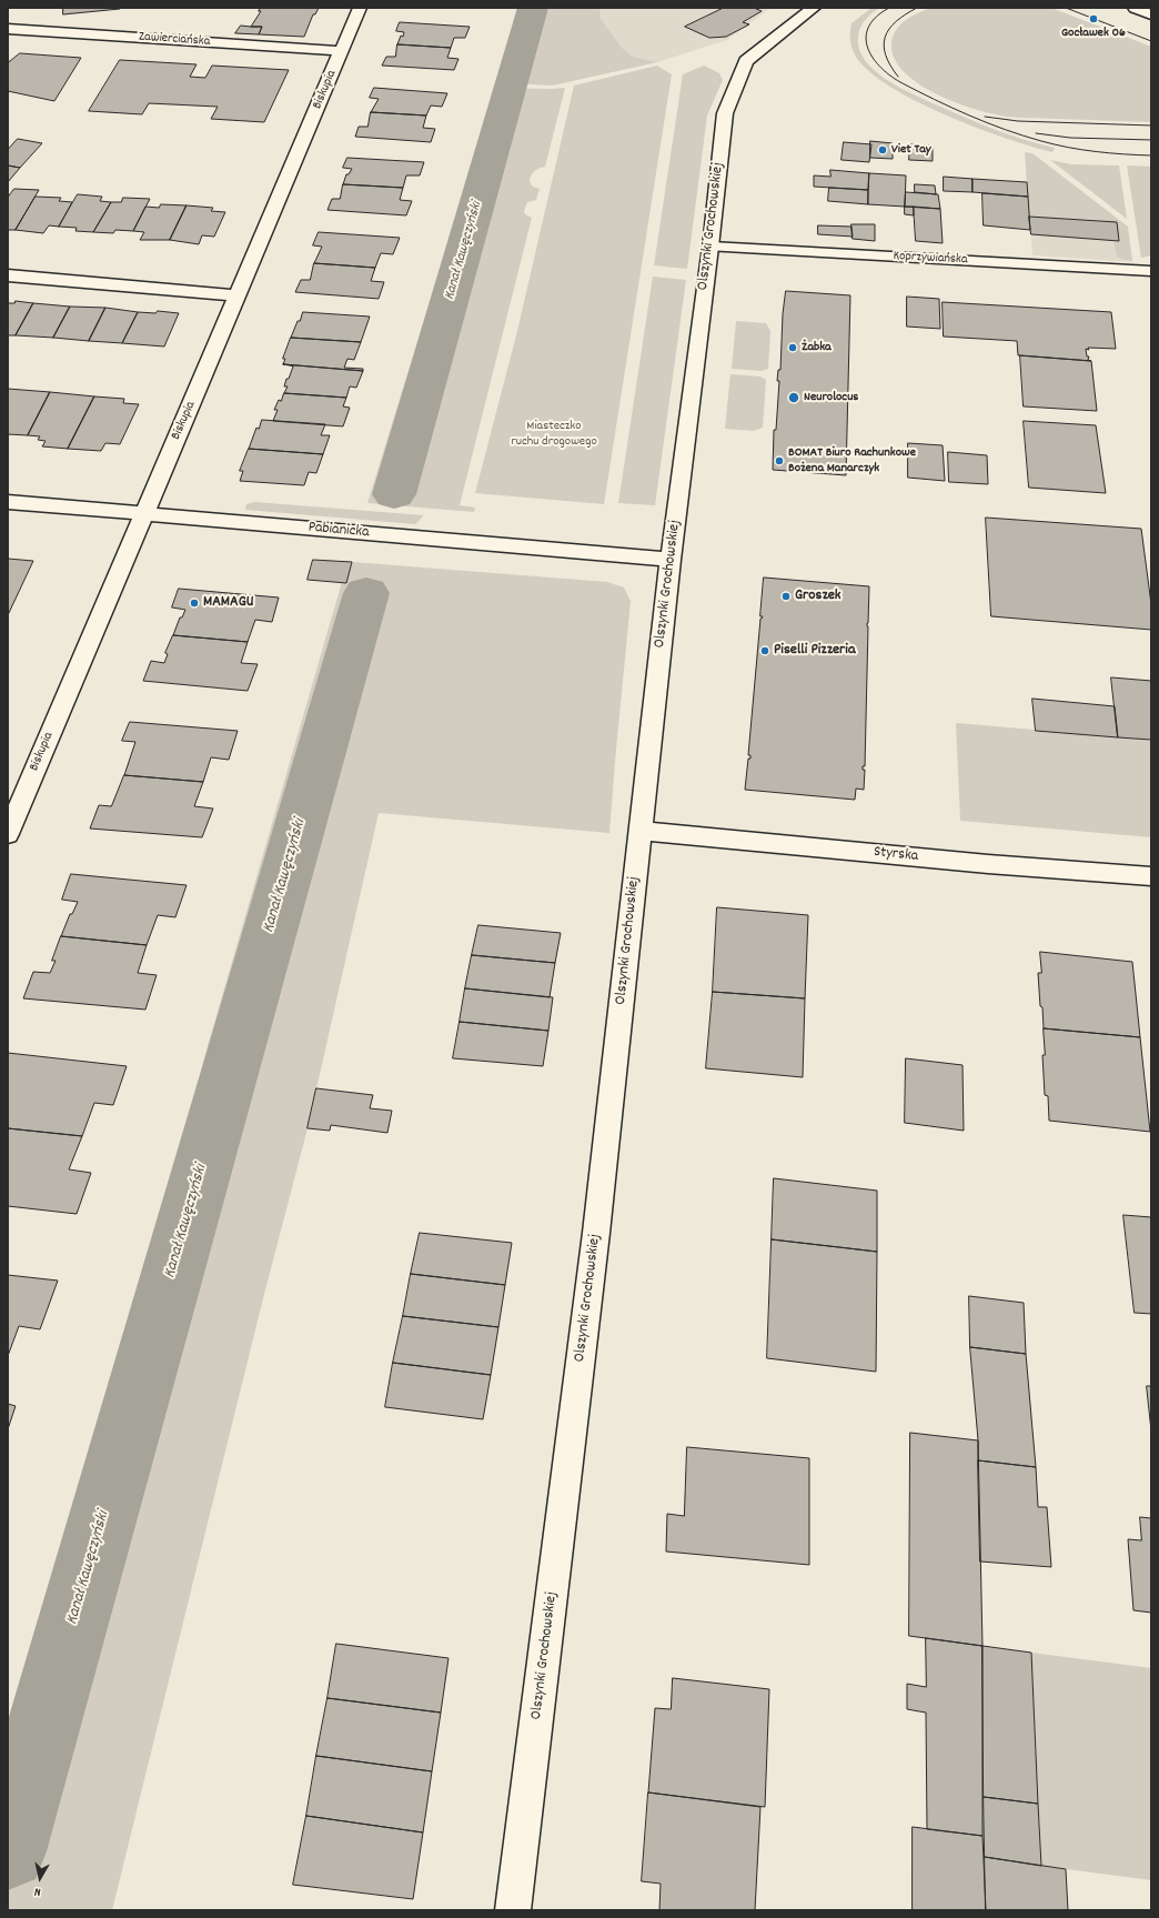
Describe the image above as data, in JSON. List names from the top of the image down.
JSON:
{
  "streets": {
    "street": [
      "Zawierciańska",
      "Biskupia",
      "Olszynki Grochowskiej",
      "Pabianicka",
      "Styrska"
    ],
    "lane": ["Koprzywiańska"]
  },
  "crossings": [
    ["Zawierciańska", "Biskupia"],
    ["Biskupia", "Pabianicka"],
    ["Olszynki Grochowskiej", "Koprzywiańska"],
    ["Olszynki Grochowskiej", "Pabianicka"],
    ["Olszynki Grochowskiej", "Styrska"]
  ],
  "water": ["Kanał Kawęczyński"],
  "parks": ["Miasteczko ruchu drogowego"],
  "places": [
    "Gocławek 06",
    "Viet Tay",
    "Żabka",
    "Neurolocus",
    "BOMAT Biuro Rachunkowe Bożena Manarczyk",
    "Groszek",
    "MAMAGU",
    "Piselli Pizzeria"
  ],
  "north": "bottom"
}
